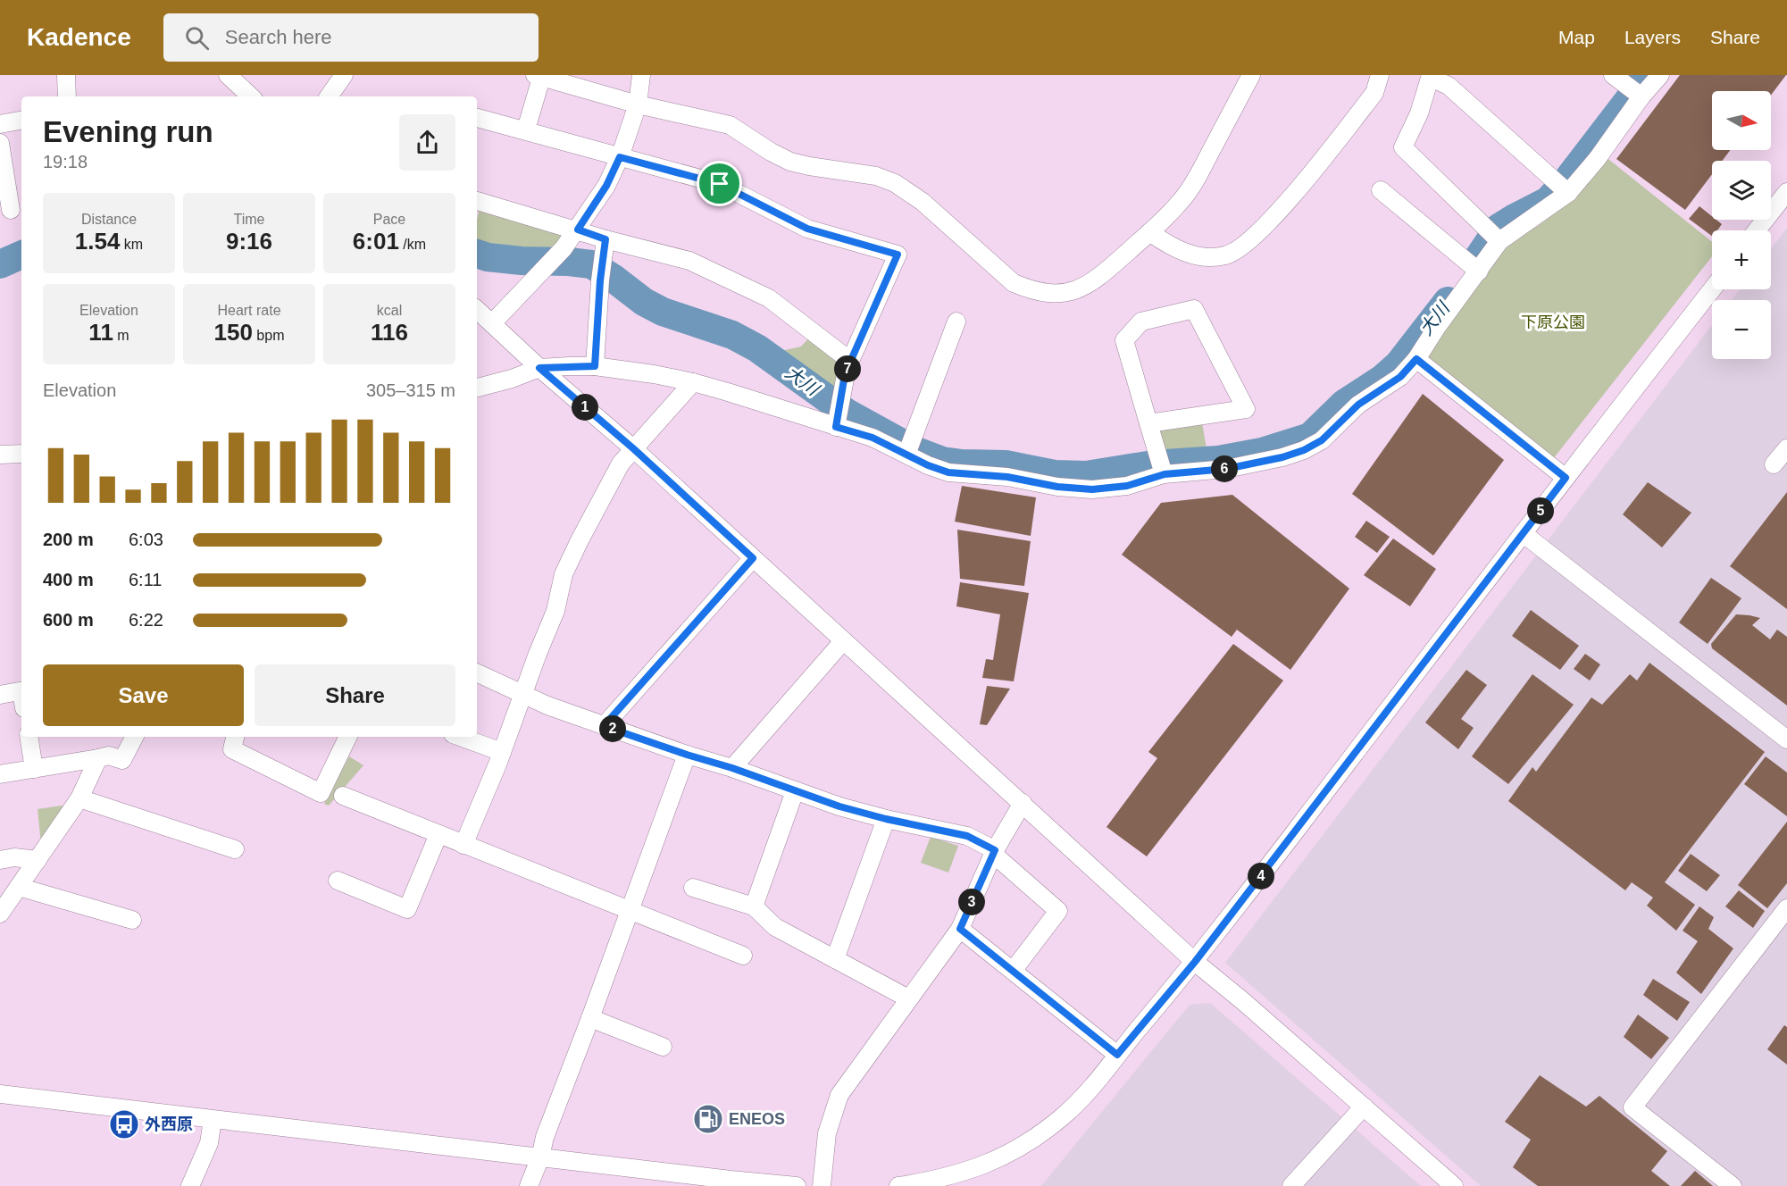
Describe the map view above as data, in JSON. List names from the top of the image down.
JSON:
{
  "water": ["大川"],
  "parks": ["下原公園"],
  "places": {
    "fuel station": ["ENEOS"],
    "bus stop": ["外西原"]
  },
  "north": "right",
  "page": {
    "header": "Kadence",
    "search": "Search here",
    "nav": ["Map", "Layers", "Share"],
    "map_buttons": ["+", "−"],
    "heading": ["Evening run", "19:18"],
    "stats": [
      ["Distance", "1.54 km"],
      ["Time", "9:16"],
      ["Pace", "6:01 /km"],
      ["Elevation", "11 m"],
      ["Heart rate", "150 bpm"],
      ["kcal", "116"]
    ],
    "pins": [
      "7",
      "1",
      "6",
      "5",
      "2",
      "4",
      "3"
    ],
    "chart": ["Elevation", "305–315 m"],
    "list": [
      {
        "name": "200 m",
        "note": "6:03"
      },
      {
        "name": "400 m",
        "note": "6:11"
      },
      {
        "name": "600 m",
        "note": "6:22"
      }
    ],
    "buttons": ["Save", "Share"]
  }
}
